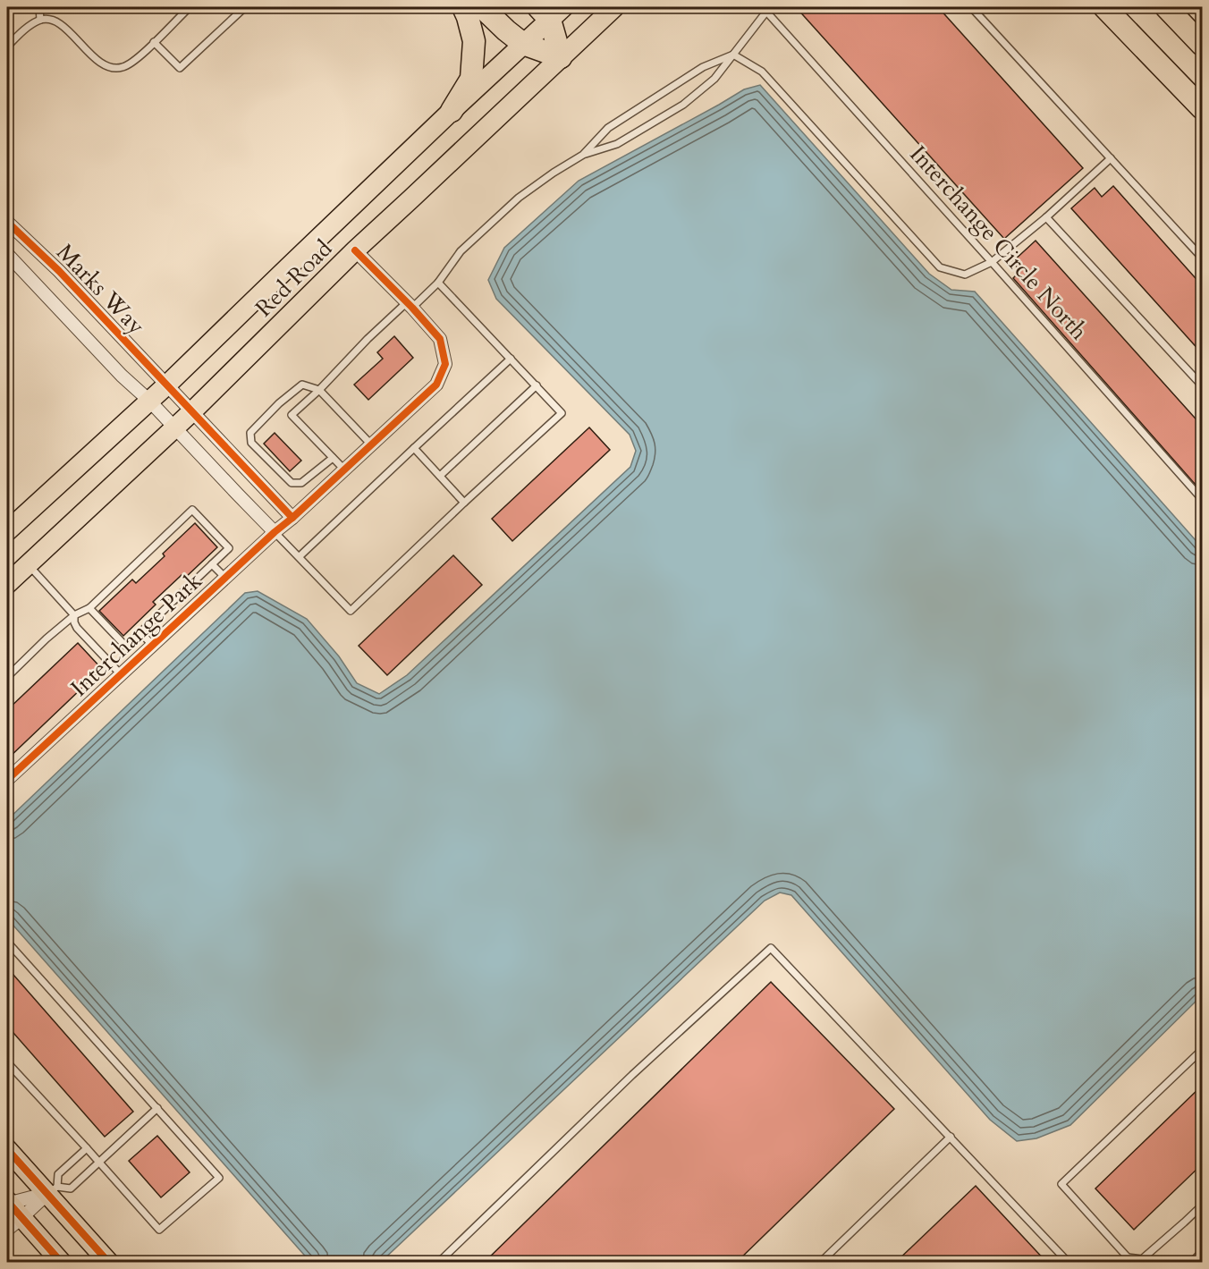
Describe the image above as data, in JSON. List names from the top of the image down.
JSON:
{
  "streets": {
    "main road": ["Red Road"],
    "street": ["Marks Way", "Interchange Park"],
    "lane": ["Interchange Circle North"]
  },
  "crossings": [
    ["Red Road", "Marks Way"],
    ["Red Road", "Interchange Park"]
  ]
}
